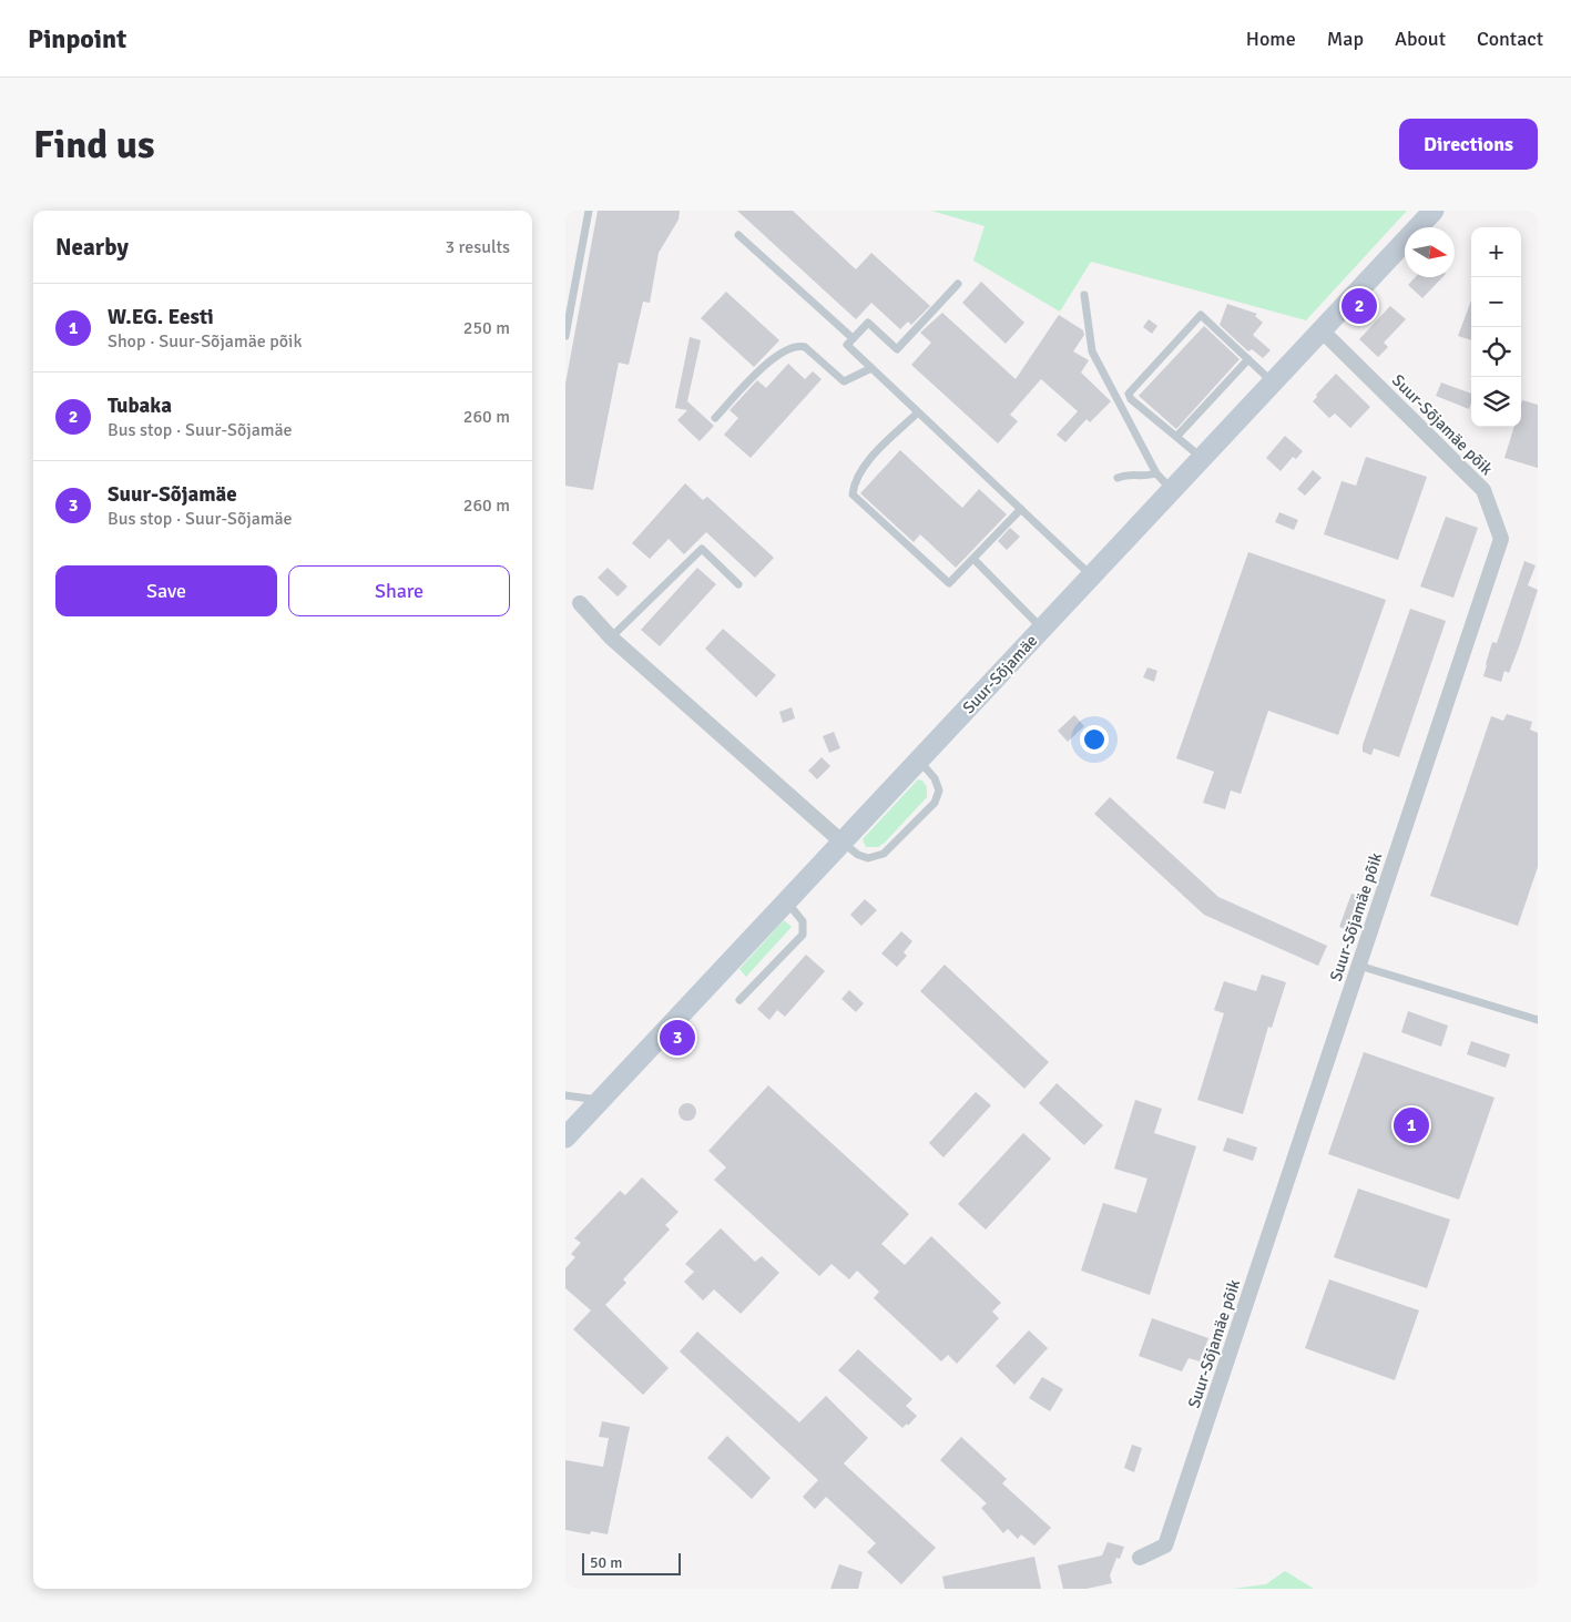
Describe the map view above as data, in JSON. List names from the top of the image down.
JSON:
{
  "streets": {
    "main road": ["Suur-Sõjamäe"],
    "street": ["Suur-Sõjamäe põik"]
  },
  "crossings": [
    ["Suur-Sõjamäe põik", "Suur-Sõjamäe"]
  ],
  "scale_bar": "50 m",
  "north": "right",
  "page": {
    "header": "Pinpoint",
    "nav": [
      "Home",
      "Map",
      "About",
      "Contact"
    ],
    "buttons": [
      "Directions",
      ["Save", "Share"]
    ],
    "title": "Find us",
    "heading": ["Nearby", "3 results"],
    "map_buttons": ["+", "−"],
    "list": [
      {
        "mark": "1",
        "name": "W.EG. Eesti",
        "note": "Shop · Suur-Sõjamäe põik",
        "value": "250 m"
      },
      {
        "mark": "2",
        "name": "Tubaka",
        "note": "Bus stop · Suur-Sõjamäe",
        "value": "260 m"
      },
      {
        "mark": "3",
        "name": "Suur-Sõjamäe",
        "note": "Bus stop · Suur-Sõjamäe",
        "value": "260 m"
      }
    ],
    "pins": ["2", "3", "1"],
    "scale": "50 m"
  }
}
